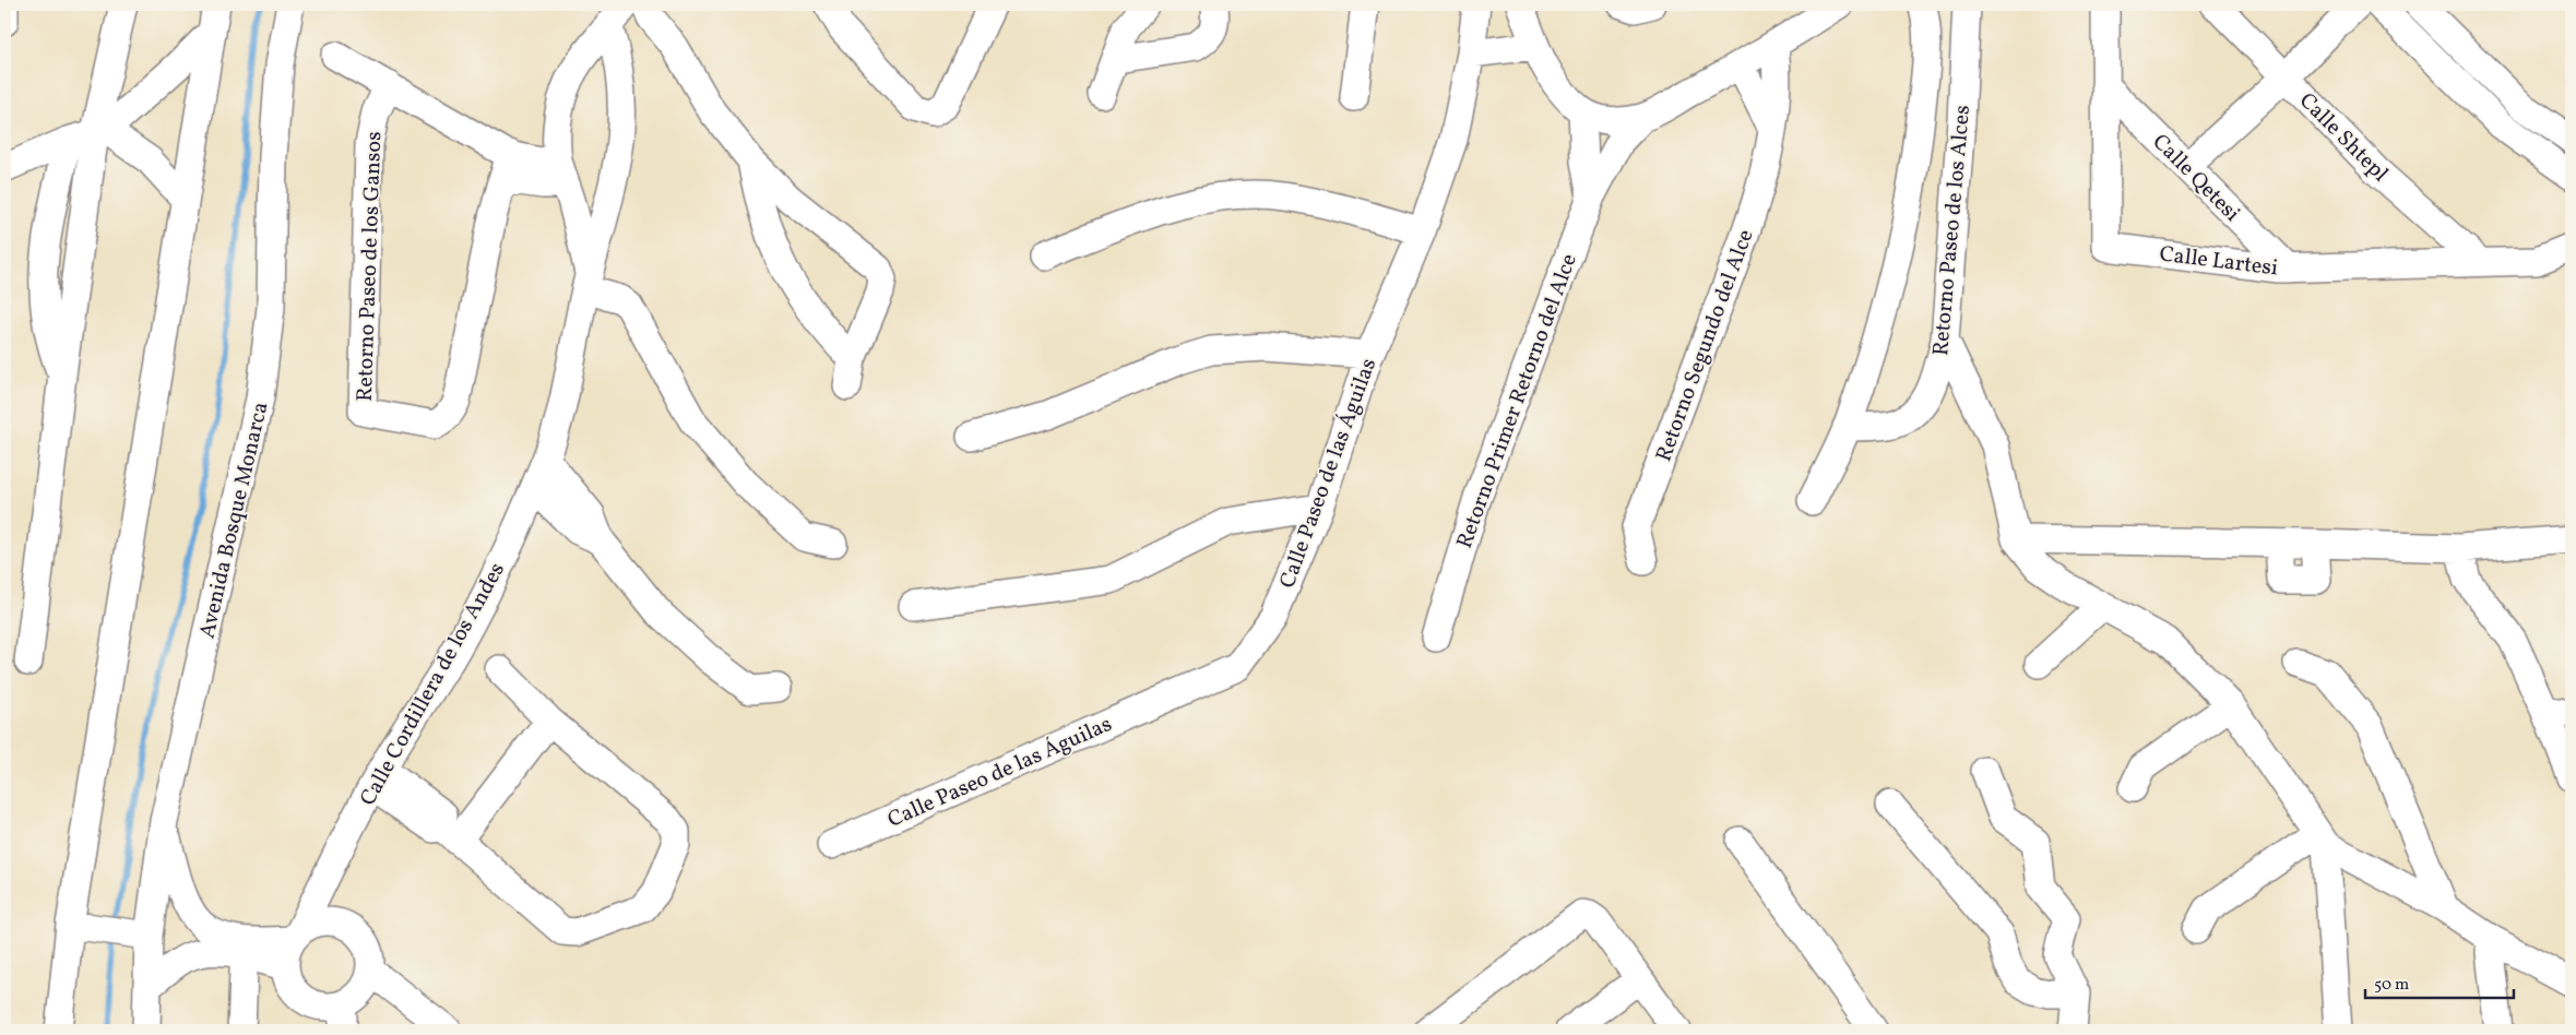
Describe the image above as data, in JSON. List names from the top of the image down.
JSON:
{
  "streets": {
    "street": [
      "Calle Shtepl",
      "Calle Qetesi",
      "Retorno Paseo de los Alces",
      "Calle Lartesi",
      "Retorno Paseo de los Gansos",
      "Retorno Segundo del Alce",
      "Retorno Primer Retorno del Alce",
      "Calle Paseo de las Águilas",
      "Avenida Bosque Monarca",
      "Calle Cordillera de los Andes"
    ]
  },
  "crossings": [
    ["Calle Shtepl", "Calle Lartesi"],
    ["Calle Qetesi", "Calle Lartesi"]
  ],
  "scale_bar": "50 m"
}
